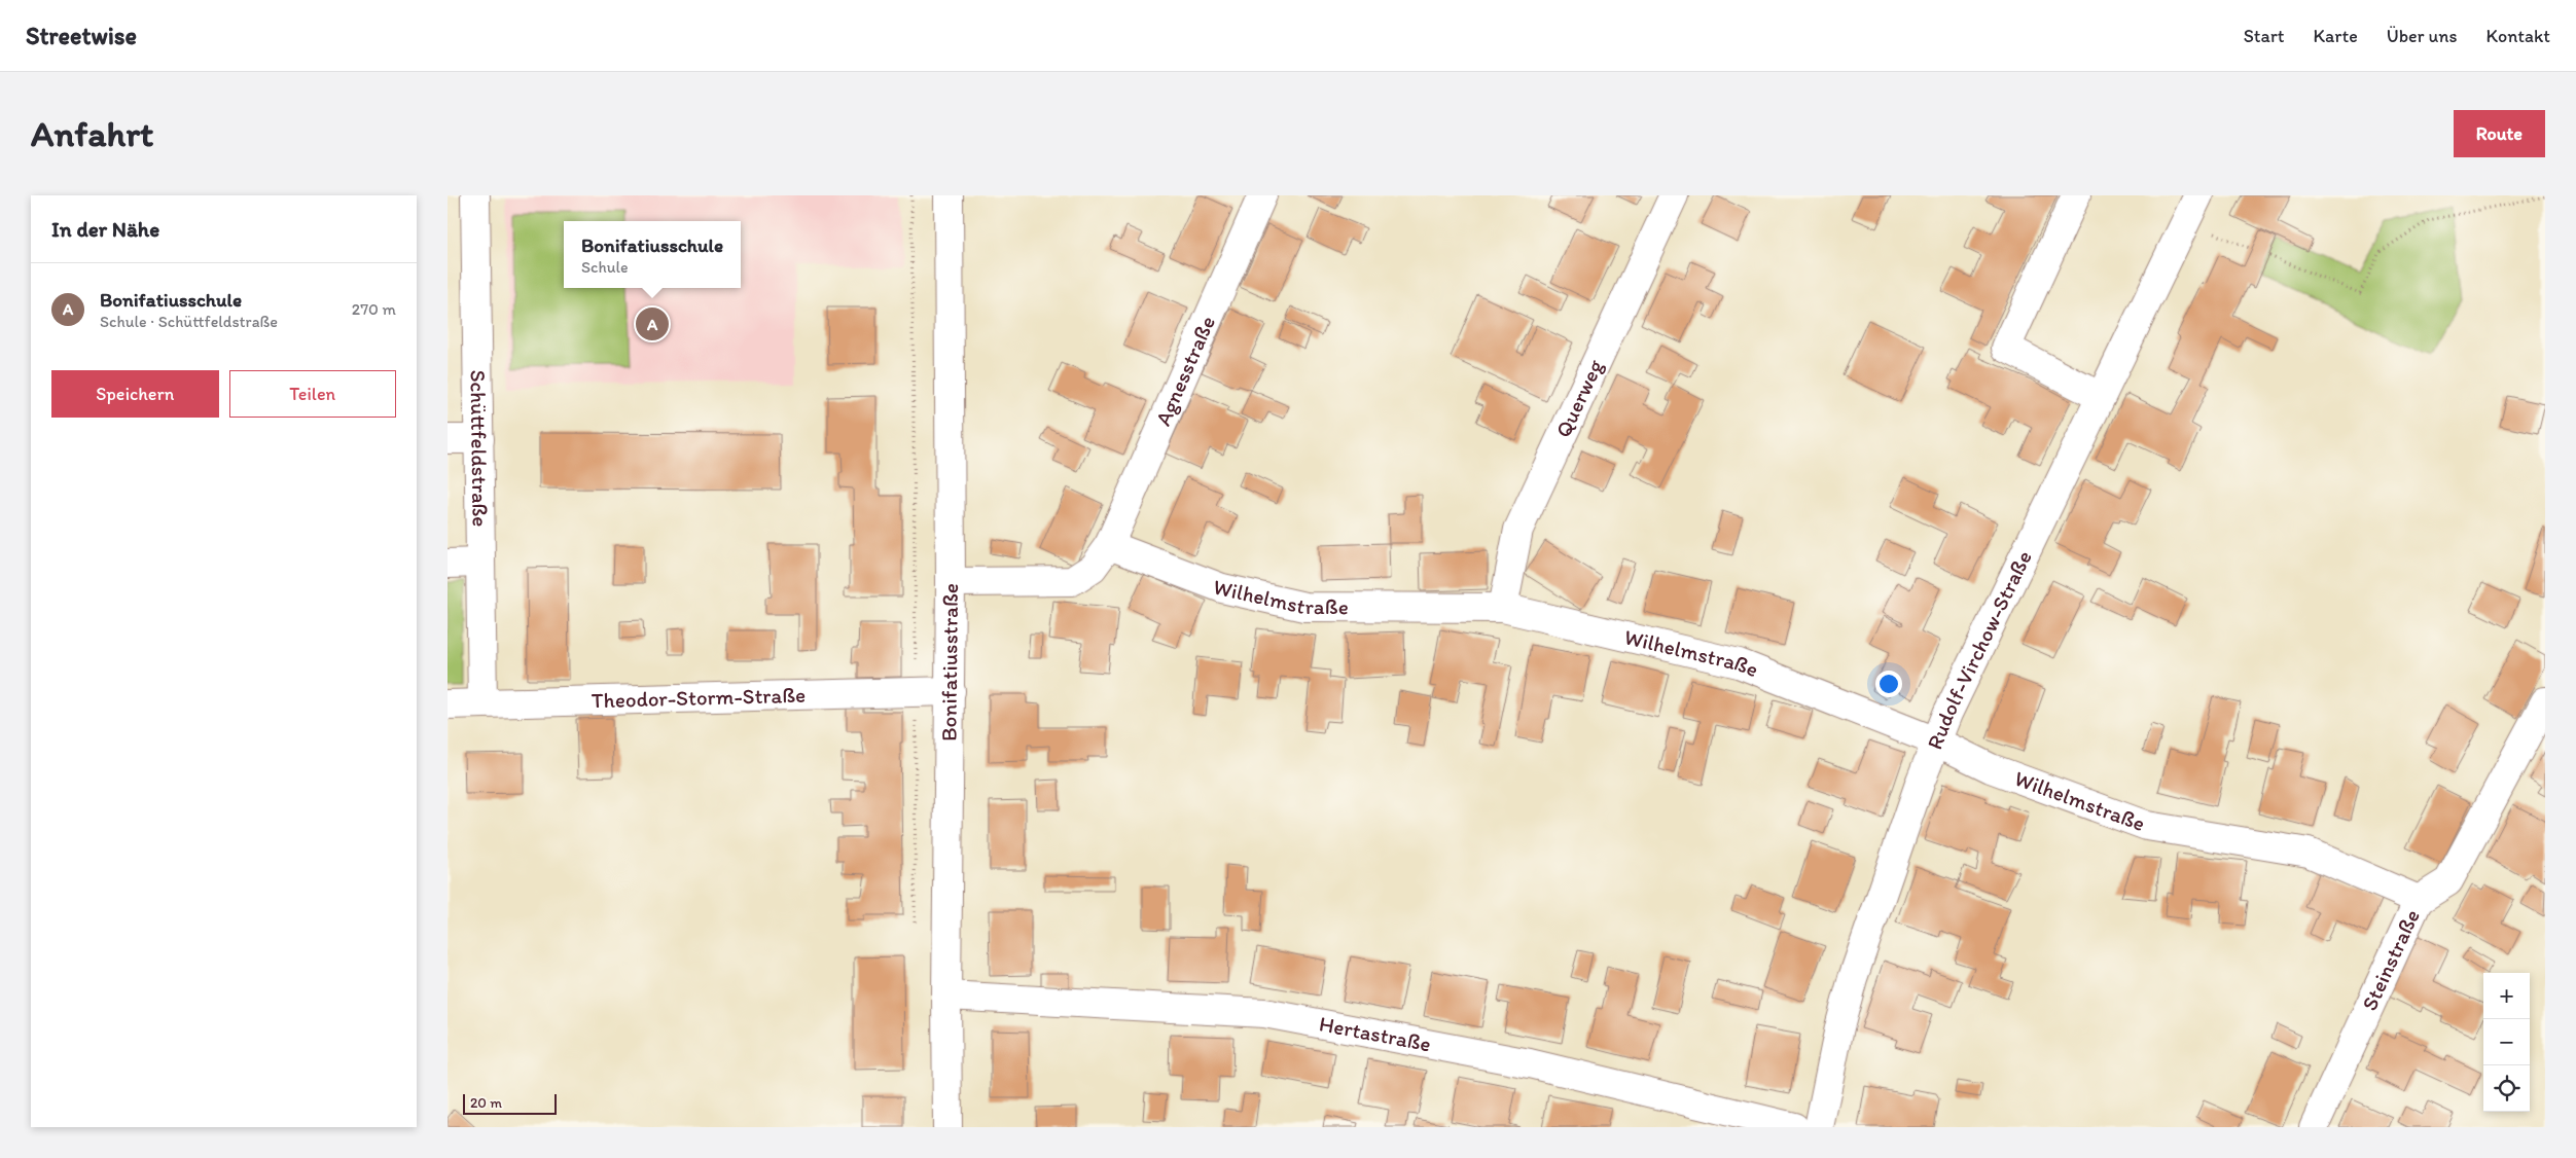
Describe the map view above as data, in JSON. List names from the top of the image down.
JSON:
{
  "streets": {
    "street": [
      "Agnesstraße",
      "Querweg",
      "Schüttfeldstraße",
      "Wilhelmstraße",
      "Rudolf-Virchow-Straße",
      "Bonifatiusstraße",
      "Theodor-Storm-Straße",
      "Steinstraße",
      "Hertastraße"
    ]
  },
  "crossings": [
    ["Agnesstraße", "Wilhelmstraße"],
    ["Querweg", "Wilhelmstraße"],
    ["Schüttfeldstraße", "Theodor-Storm-Straße"],
    ["Wilhelmstraße", "Rudolf-Virchow-Straße"],
    ["Wilhelmstraße", "Steinstraße"],
    ["Bonifatiusstraße", "Theodor-Storm-Straße"],
    ["Bonifatiusstraße", "Hertastraße"]
  ],
  "scale_bar": "20 m",
  "page": {
    "header": "Streetwise",
    "nav": [
      "Start",
      "Karte",
      "Über uns",
      "Kontakt"
    ],
    "buttons": [
      "Route",
      ["Speichern", "Teilen"]
    ],
    "title": "Anfahrt",
    "heading": "In der Nähe",
    "popup": ["Bonifatiusschule", "Schule"],
    "list": [
      {
        "mark": "A",
        "name": "Bonifatiusschule",
        "note": "Schule · Schüttfeldstraße",
        "value": "270 m"
      }
    ],
    "pins": "A",
    "map_buttons": ["+", "−"],
    "scale": "20 m"
  }
}
